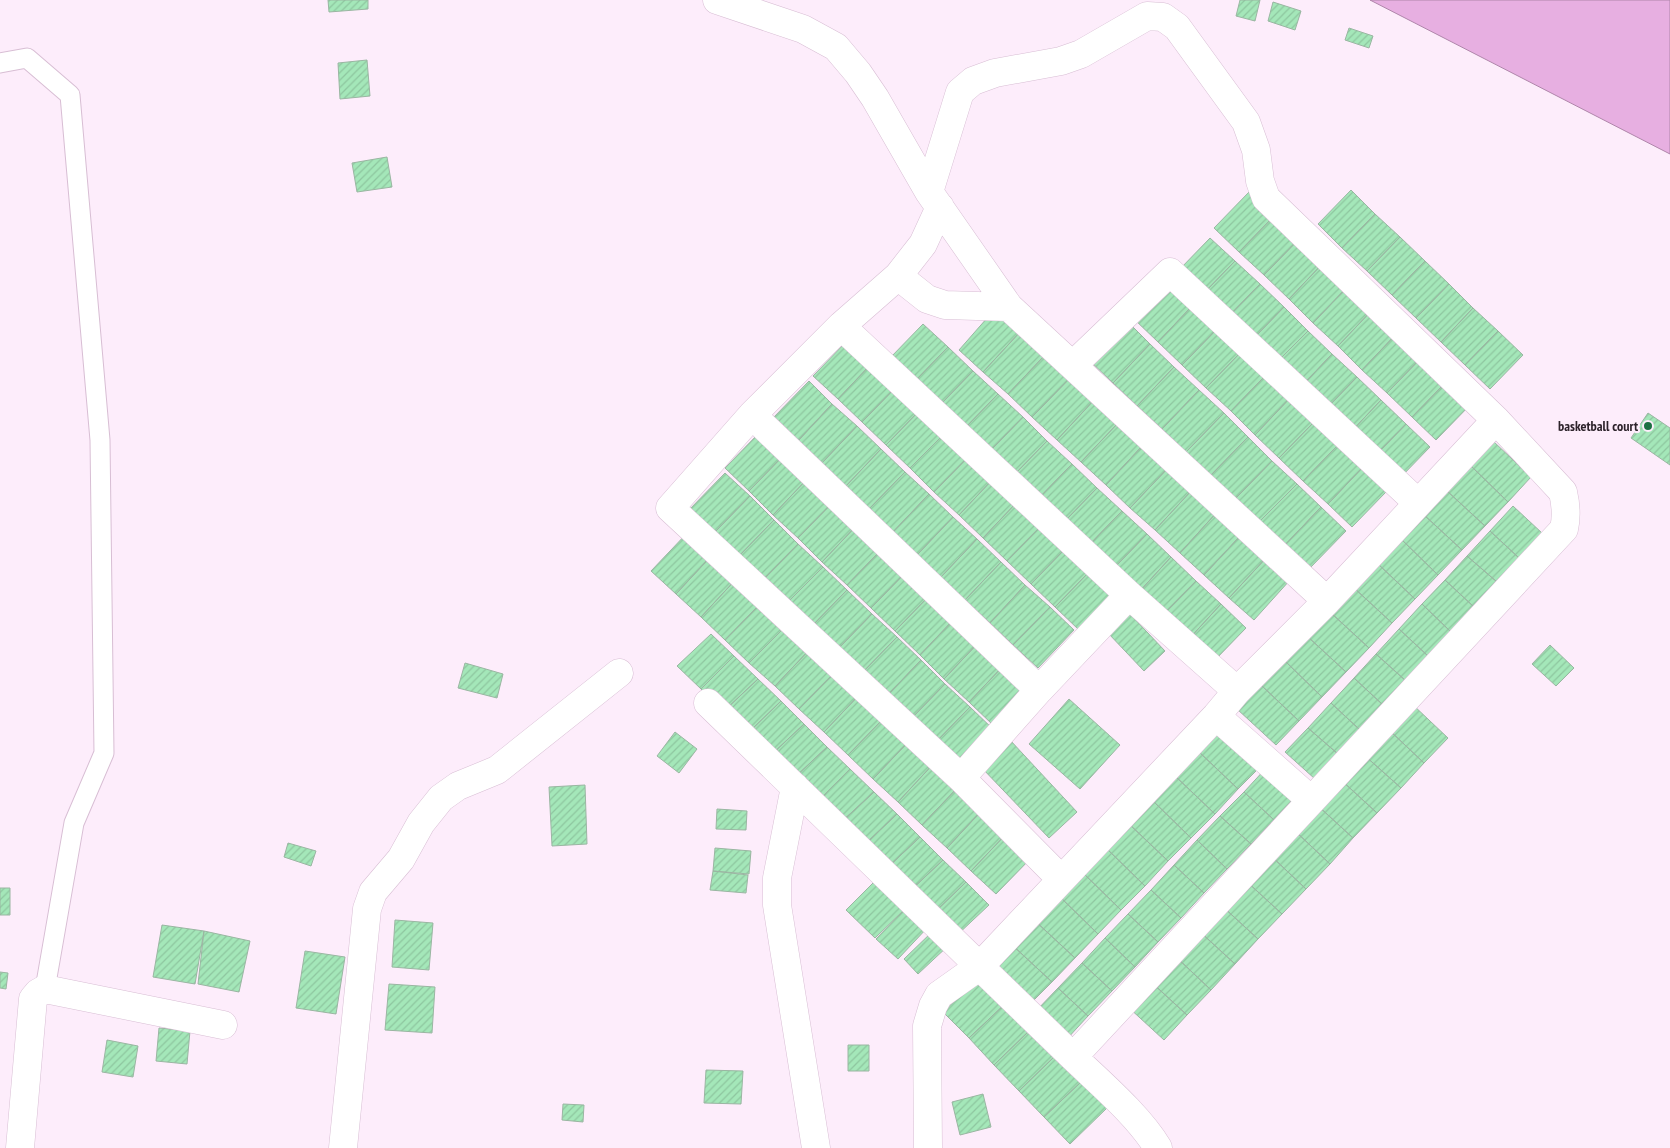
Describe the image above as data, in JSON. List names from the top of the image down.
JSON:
{
  "places": ["basketball court"]
}
